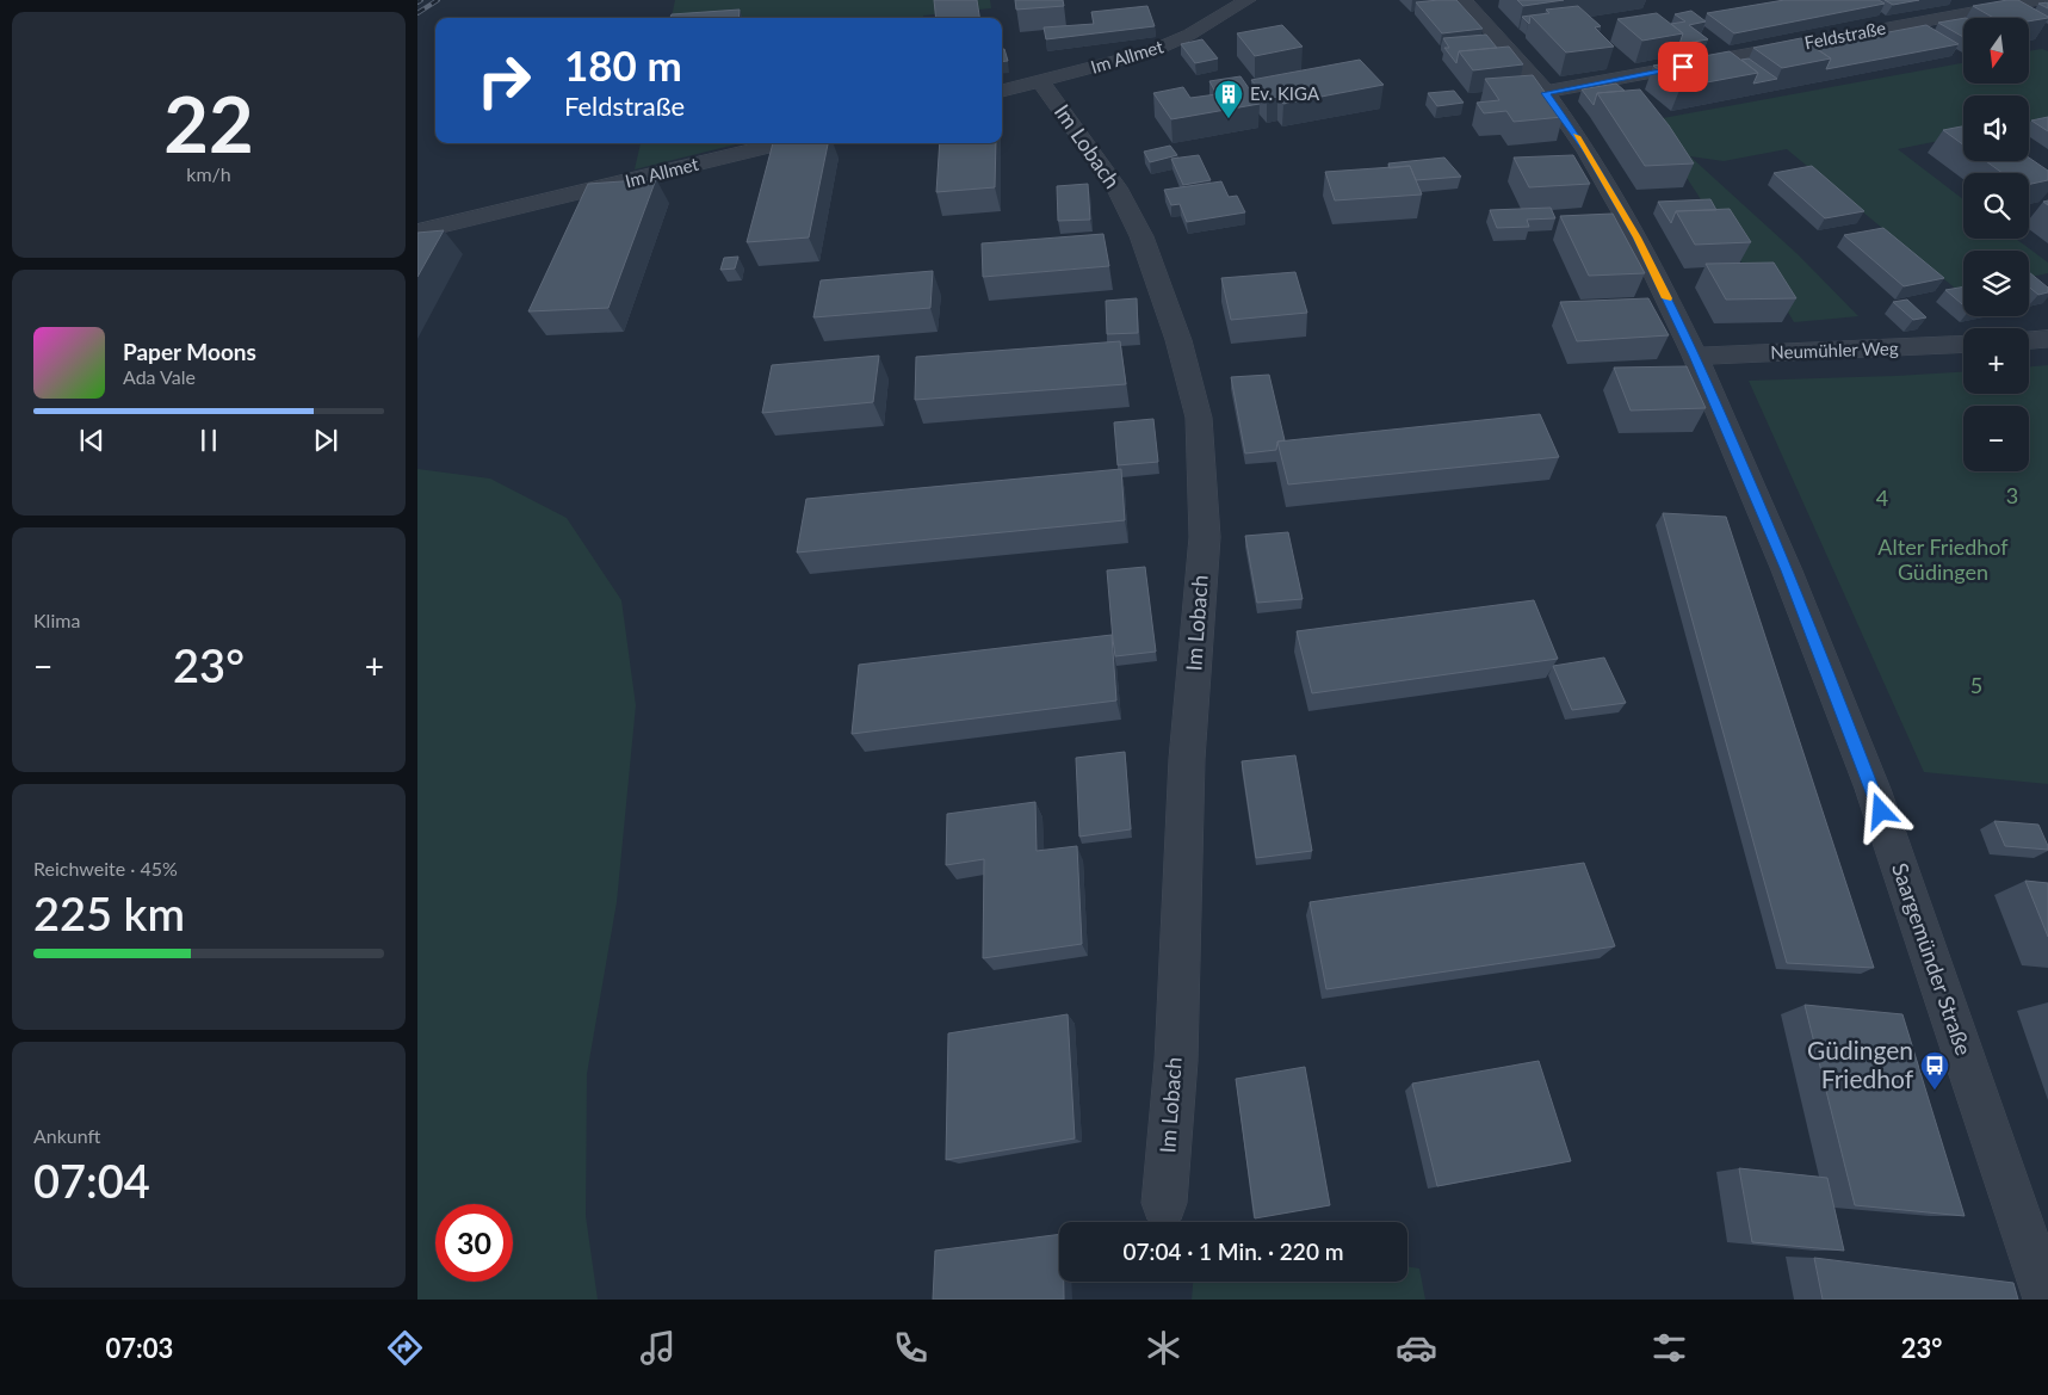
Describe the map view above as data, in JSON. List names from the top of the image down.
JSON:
{
  "streets": {
    "street": [
      "Feldstraße",
      "Im Allmet",
      "Im Lobach",
      "Neumühler Weg",
      "Saargemünder Straße"
    ]
  },
  "crossings": [
    ["Feldstraße", "Saargemünder Straße"],
    ["Im Allmet", "Im Lobach"],
    ["Neumühler Weg", "Saargemünder Straße"]
  ],
  "parks": [
    "3",
    "4",
    "Alter Friedhof Güdingen",
    "5"
  ],
  "places": {
    "building": ["Ev. KIGA"],
    "bus stop": ["Güdingen Friedhof"]
  },
  "north": "bottom",
  "page": {
    "tile": [
      ["22", "km/h"],
      "Klima",
      ["Reichweite · 45%", "225 km"],
      ["Ankunft", "07:04"]
    ],
    "map_buttons": ["+", "−"],
    "turn": ["180 m", "Feldstraße"],
    "song": ["Paper Moons", "Ada Vale"],
    "heat": ["−", "23°", "+"],
    "limit": "30",
    "trip": "07:04 · 1 Min. · 220 m",
    "tabs": ["07:03", "23°"]
  }
}
